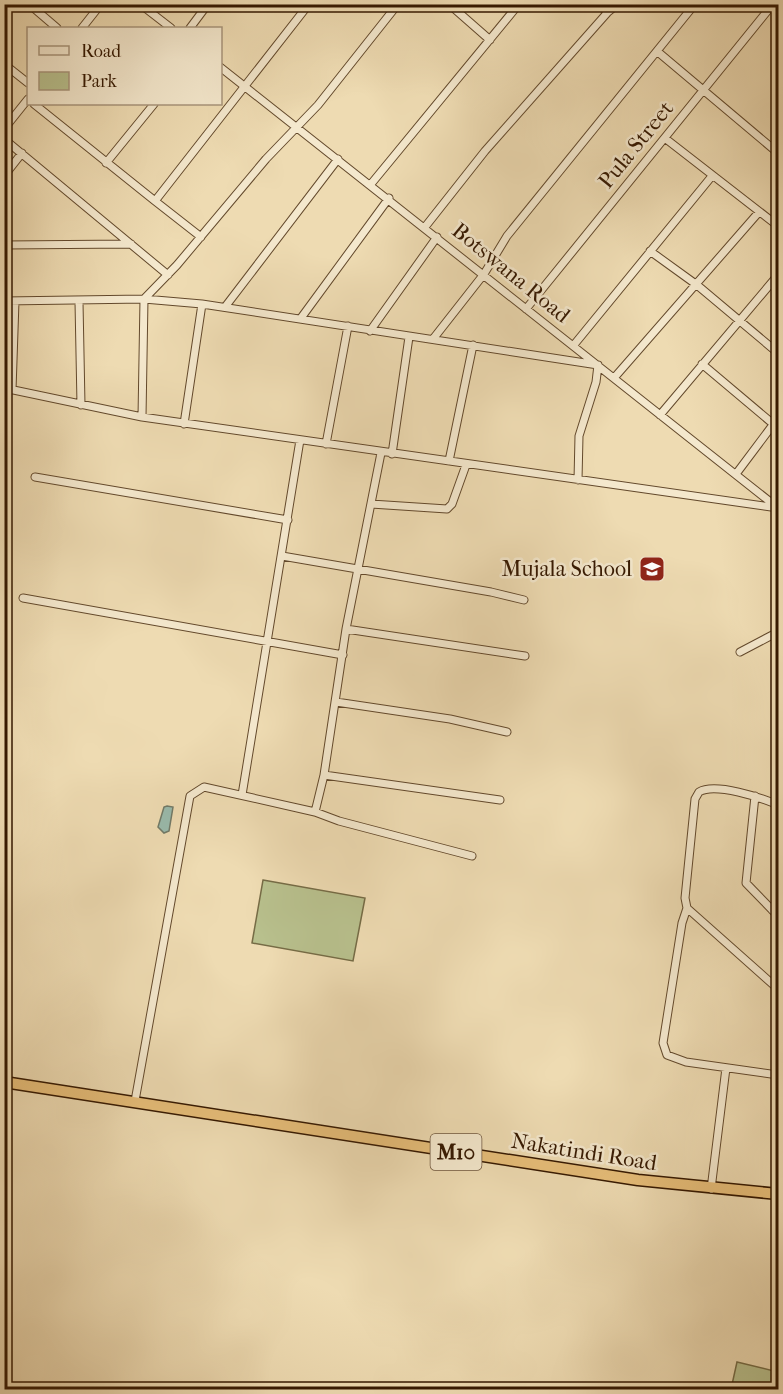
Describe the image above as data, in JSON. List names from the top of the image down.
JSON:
{
  "streets": {
    "highway": ["M10", "Nakatindi Road"],
    "street": ["Pula Street", "Botswana Road"]
  },
  "crossings": [
    ["Pula Street", "Botswana Road"],
    ["M10", "Nakatindi Road"]
  ],
  "places": {
    "school or university": ["Mujala School"]
  },
  "legend": ["Road", "Park"]
}
